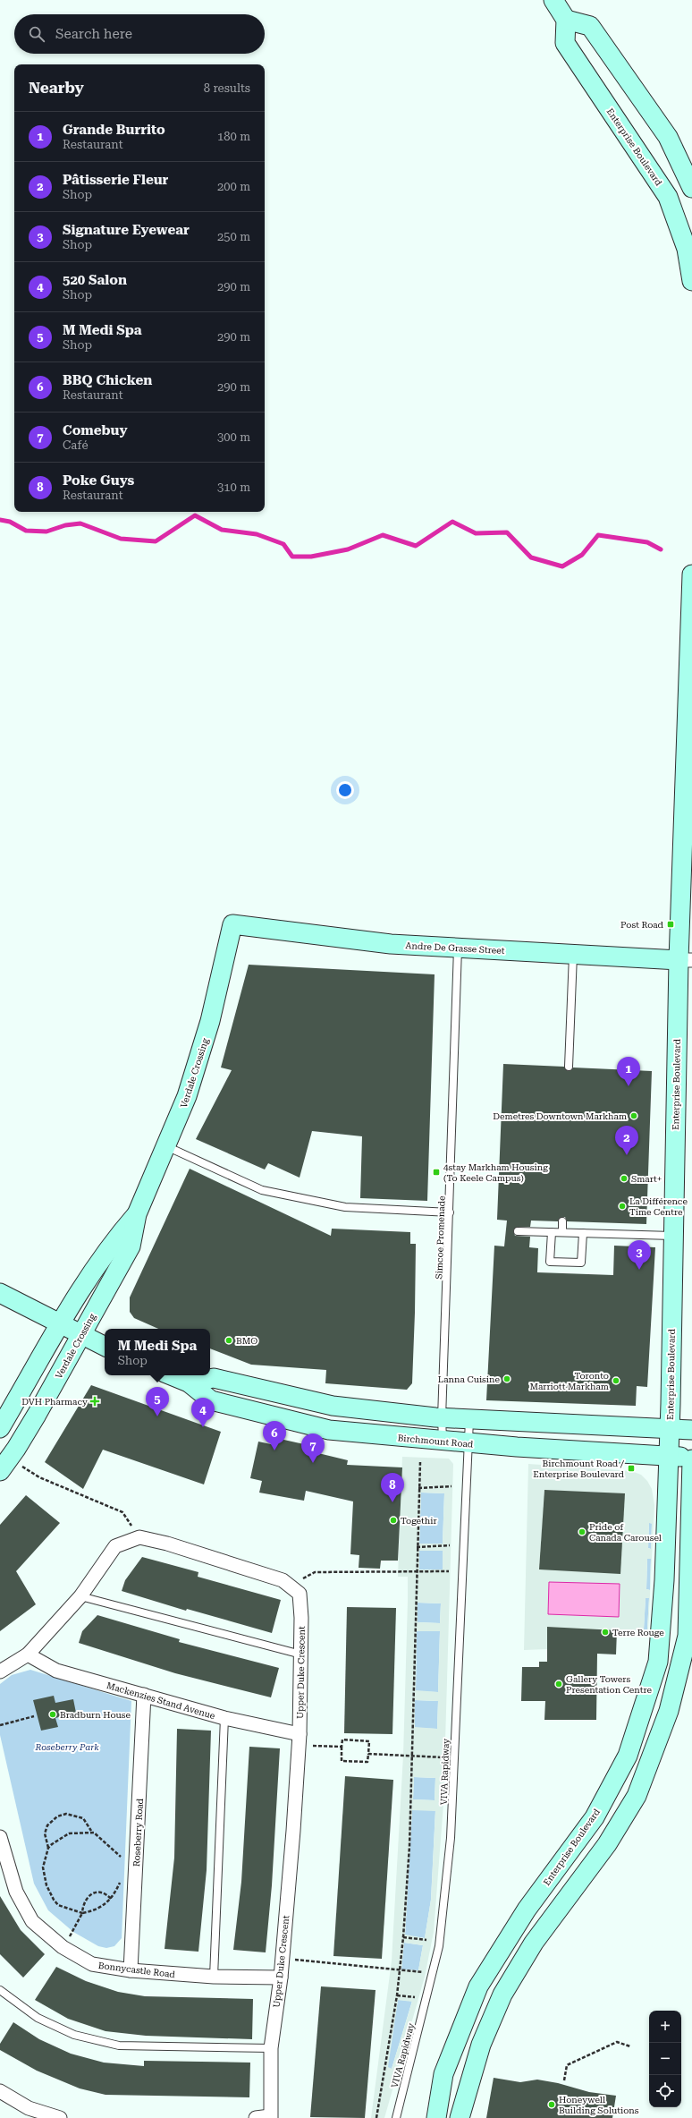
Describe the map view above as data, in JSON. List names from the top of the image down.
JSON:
{
  "streets": {
    "main road": [
      "Enterprise Boulevard",
      "Andre De Grasse Street",
      "Verdale Crossing",
      "Birchmount Road"
    ],
    "street": [
      "Upper Duke Crescent",
      "Mackenzies Stand Avenue",
      "Roseberry Road",
      "Bonnycastle Road"
    ],
    "lane": ["Simcoe Promenade", "VIVA Rapidway"]
  },
  "crossings": [
    ["Enterprise Boulevard", "Andre De Grasse Street"],
    ["Enterprise Boulevard", "Birchmount Road"],
    ["Andre De Grasse Street", "Verdale Crossing"],
    ["Andre De Grasse Street", "Simcoe Promenade"],
    ["Simcoe Promenade", "Birchmount Road"],
    ["Birchmount Road", "VIVA Rapidway"],
    ["Upper Duke Crescent", "Mackenzies Stand Avenue"],
    ["Upper Duke Crescent", "Bonnycastle Road"],
    ["Mackenzies Stand Avenue", "Roseberry Road"],
    ["Roseberry Road", "Bonnycastle Road"]
  ],
  "parks": ["Roseberry Park"],
  "places": {
    "transit": ["Post Road", "4stay Markham Housing (To Keele Campus)", "Birchmount Road / Enterprise Boulevard"],
    "other": [
      "Demetres Downtown Markham",
      "Smart+",
      "La Différence Time Centre",
      "BMO",
      "Lanna Cuisine",
      "Toronto Marriott Markham",
      "Togethir",
      "Pride of Canada Carousel",
      "Terre Rouge",
      "Gallery Towers Presentation Centre",
      "Bradburn House",
      "Honeywell Building Solutions"
    ],
    "health": ["DVH Pharmacy"]
  },
  "page": {
    "search": "Search here",
    "heading": ["Nearby", "8 results"],
    "list": [
      {
        "mark": "1",
        "name": "Grande Burrito",
        "note": "Restaurant",
        "value": "180 m"
      },
      {
        "mark": "2",
        "name": "Pâtisserie Fleur",
        "note": "Shop",
        "value": "200 m"
      },
      {
        "mark": "3",
        "name": "Signature Eyewear",
        "note": "Shop",
        "value": "250 m"
      },
      {
        "mark": "4",
        "name": "520 Salon",
        "note": "Shop",
        "value": "290 m"
      },
      {
        "mark": "5",
        "name": "M Medi Spa",
        "note": "Shop",
        "value": "290 m"
      },
      {
        "mark": "6",
        "name": "BBQ Chicken",
        "note": "Restaurant",
        "value": "290 m"
      },
      {
        "mark": "7",
        "name": "Comebuy",
        "note": "Café",
        "value": "300 m"
      },
      {
        "mark": "8",
        "name": "Poke Guys",
        "note": "Restaurant",
        "value": "310 m"
      }
    ],
    "pins": [
      "1",
      "2",
      "3",
      "5",
      "4",
      "6",
      "7",
      "8"
    ],
    "popup": ["M Medi Spa", "Shop"],
    "map_buttons": ["+", "−"]
  }
}
